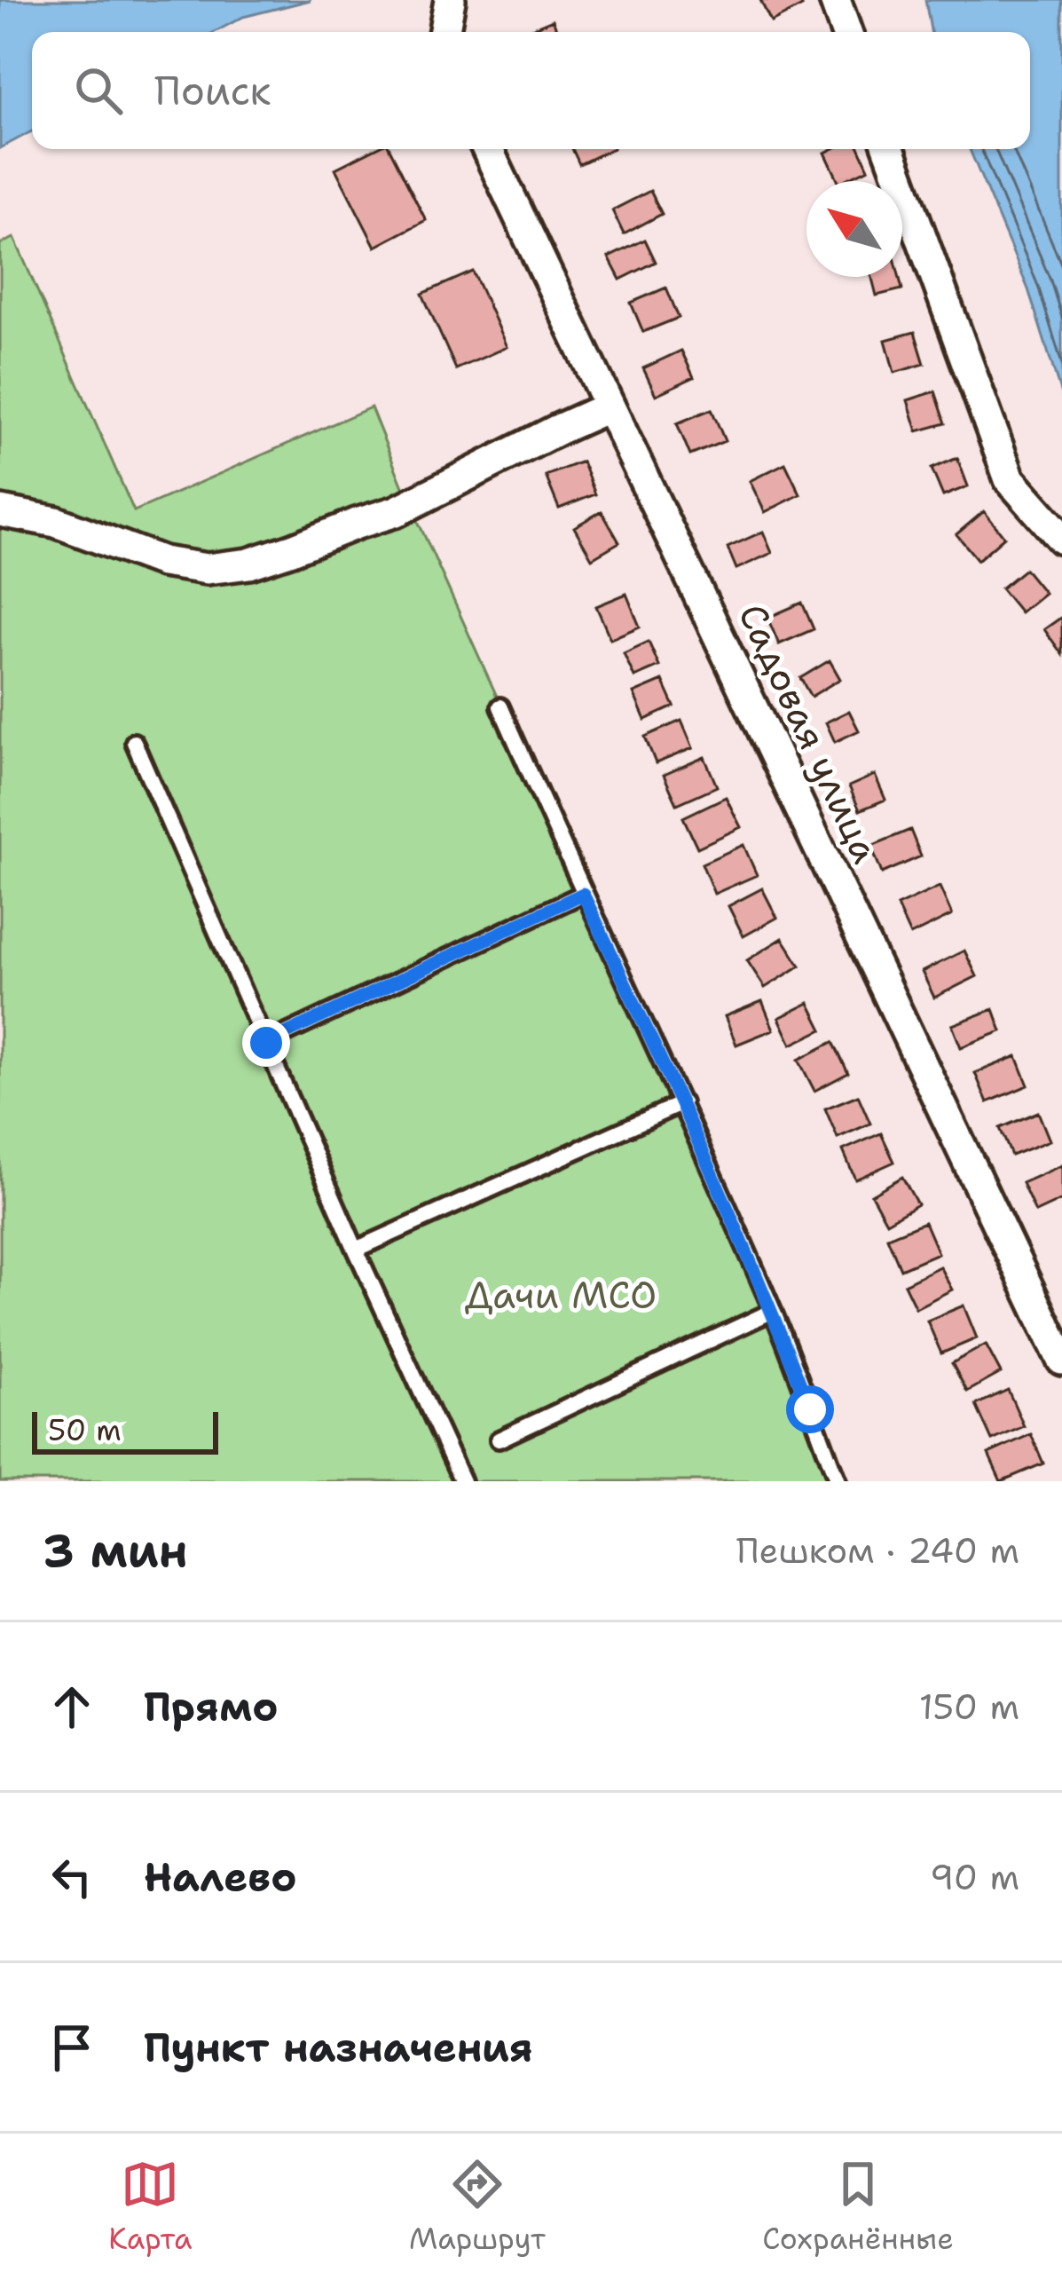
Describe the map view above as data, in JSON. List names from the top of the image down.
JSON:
{
  "streets": {
    "street": ["Садовая улица"]
  },
  "parks": ["Дачи МСО"],
  "scale_bar": "50 m",
  "north": "top left",
  "page": {
    "search": "Поиск",
    "scale": "50 m",
    "heading": ["3 мин", "Пешком · 240 m"],
    "list": [
      ["Прямо", "150 m"],
      ["Налево", "90 m"],
      "Пункт назначения"
    ],
    "nav": ["Карта", "Маршрут", "Сохранённые"]
  }
}
